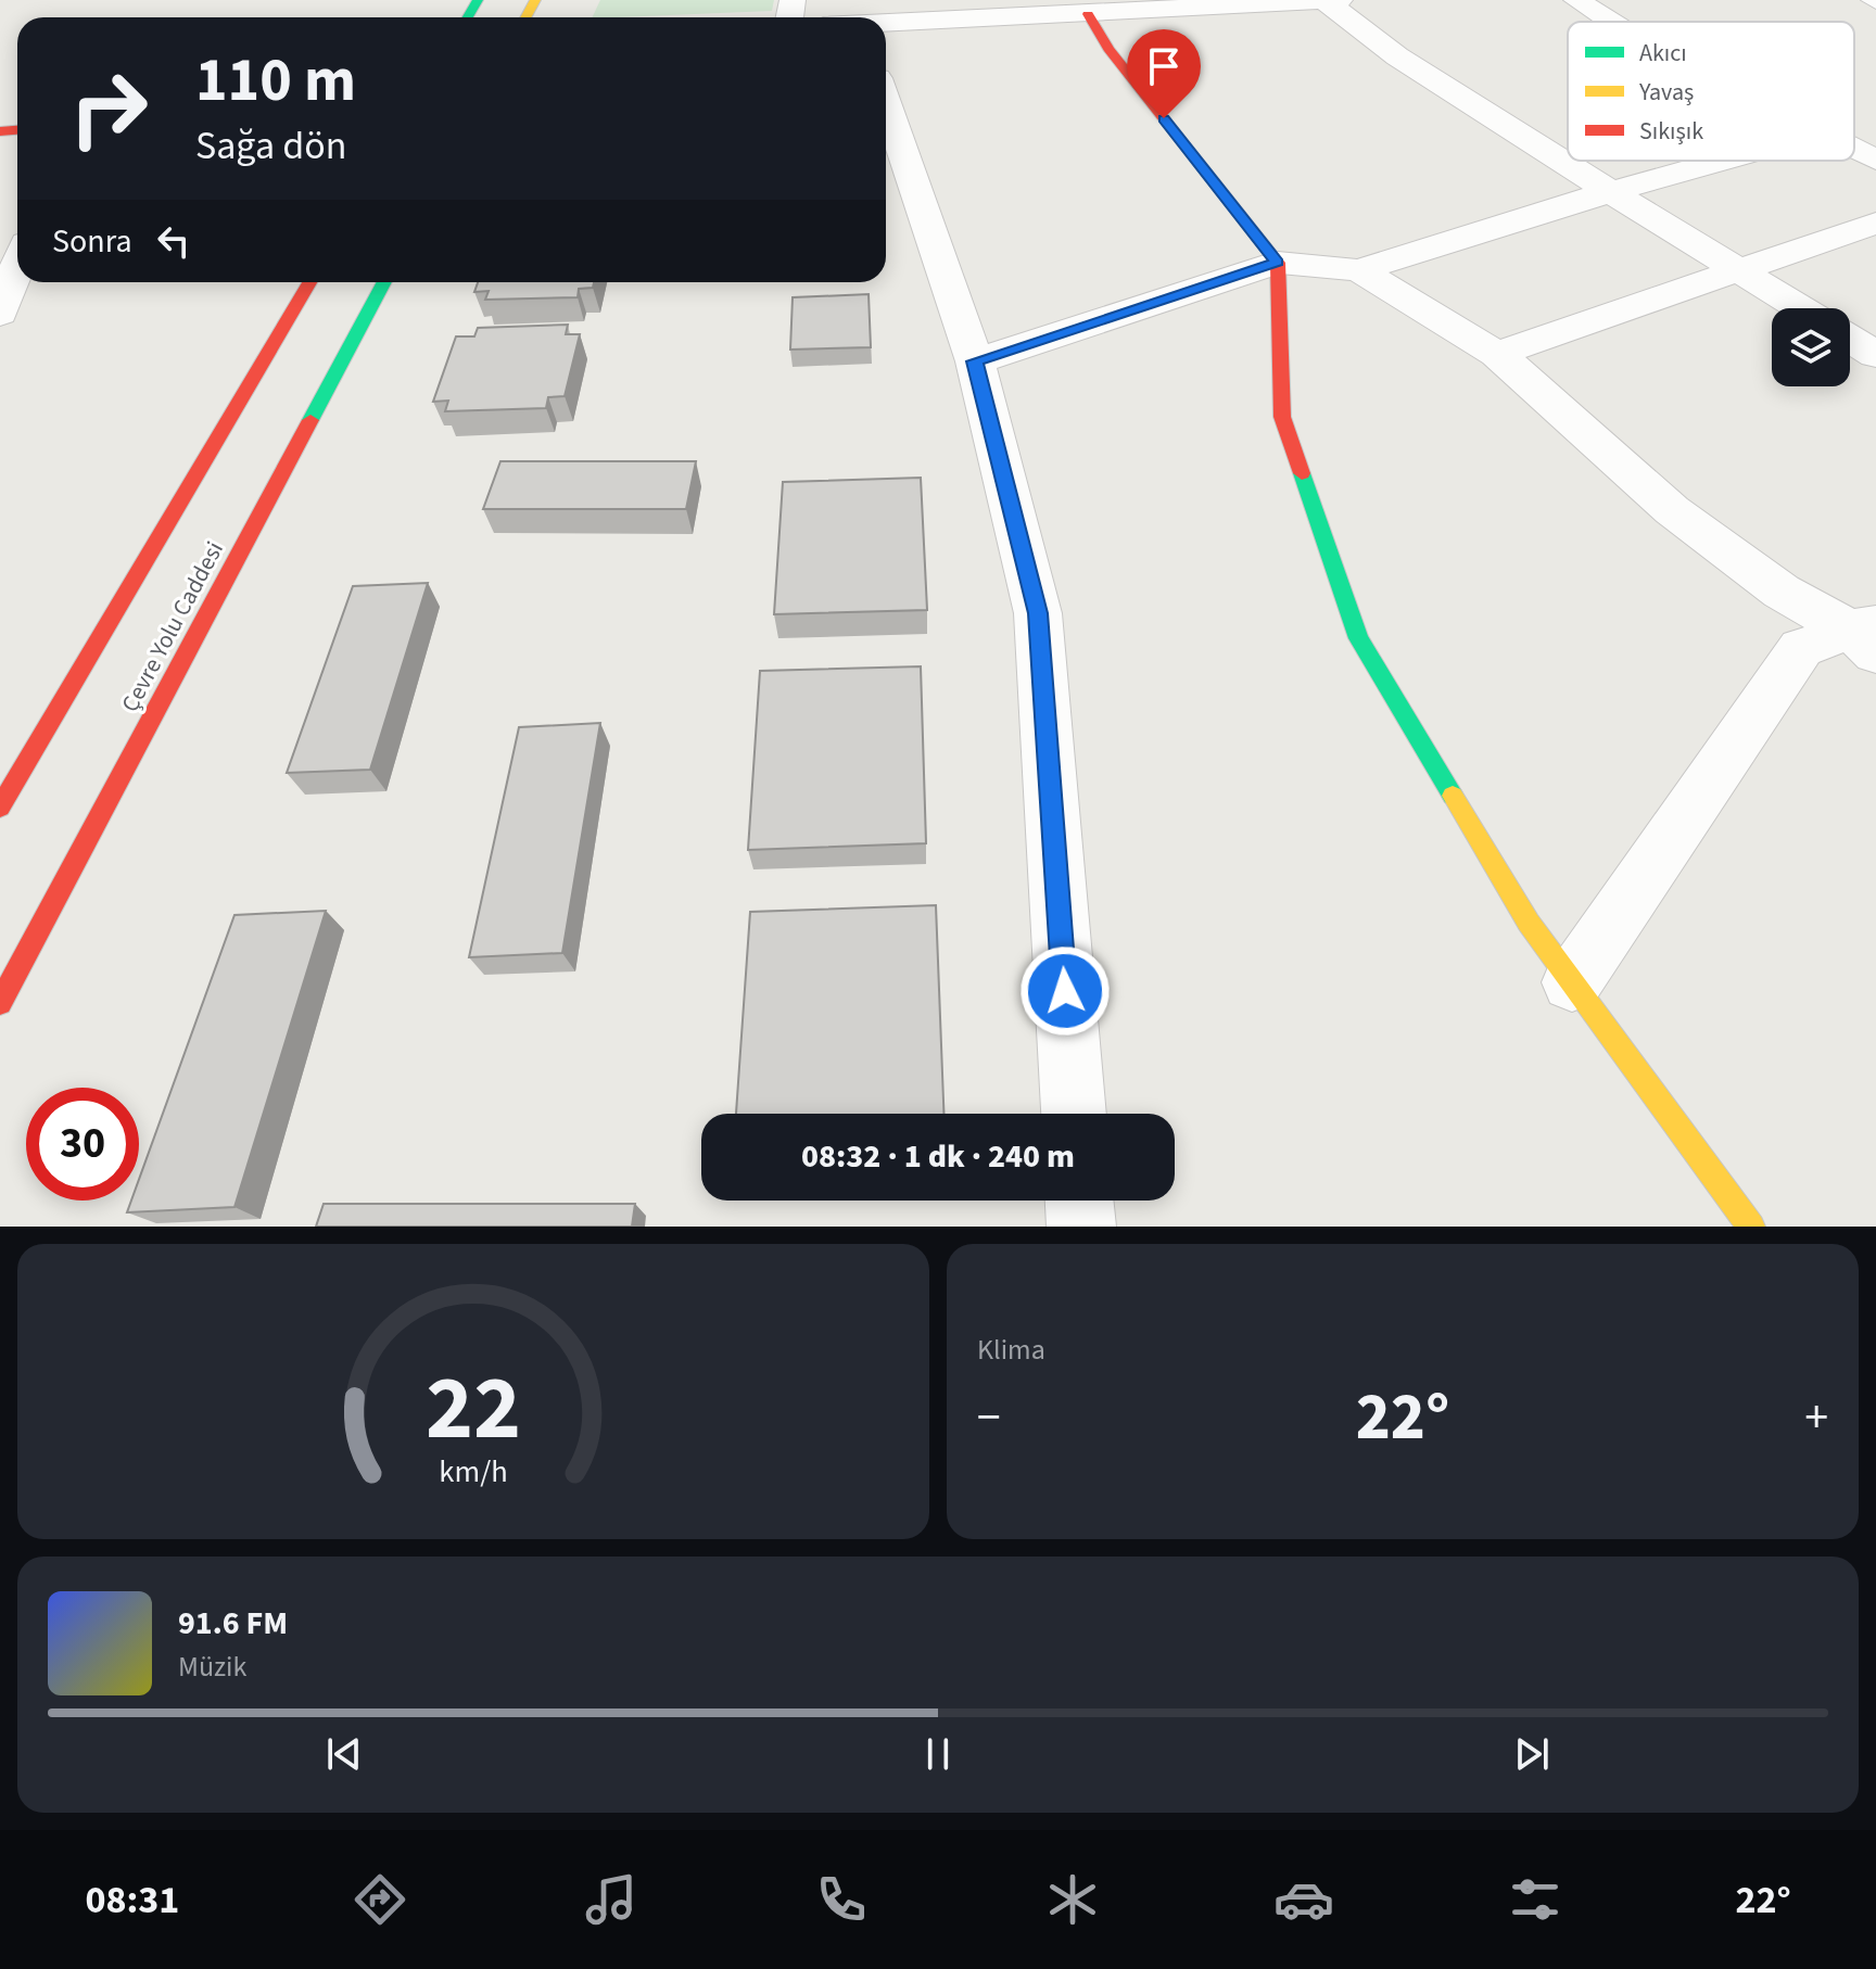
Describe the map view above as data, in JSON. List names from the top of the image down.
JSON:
{
  "streets": {
    "street": ["Çevre Yolu Caddesi"]
  },
  "legend": ["Akıcı", "Yavaş", "Sıkışık"],
  "page": {
    "turn": ["110 m", "Sağa dön"],
    "then": "Sonra",
    "limit": "30",
    "trip": "08:32 · 1 dk · 240 m",
    "tile": "Klima",
    "heat": ["−", "22°", "+"],
    "song": ["91.6 FM", "Müzik"],
    "tabs": ["08:31", "22°"],
    "gauge": ["22", "km/h"]
  }
}
